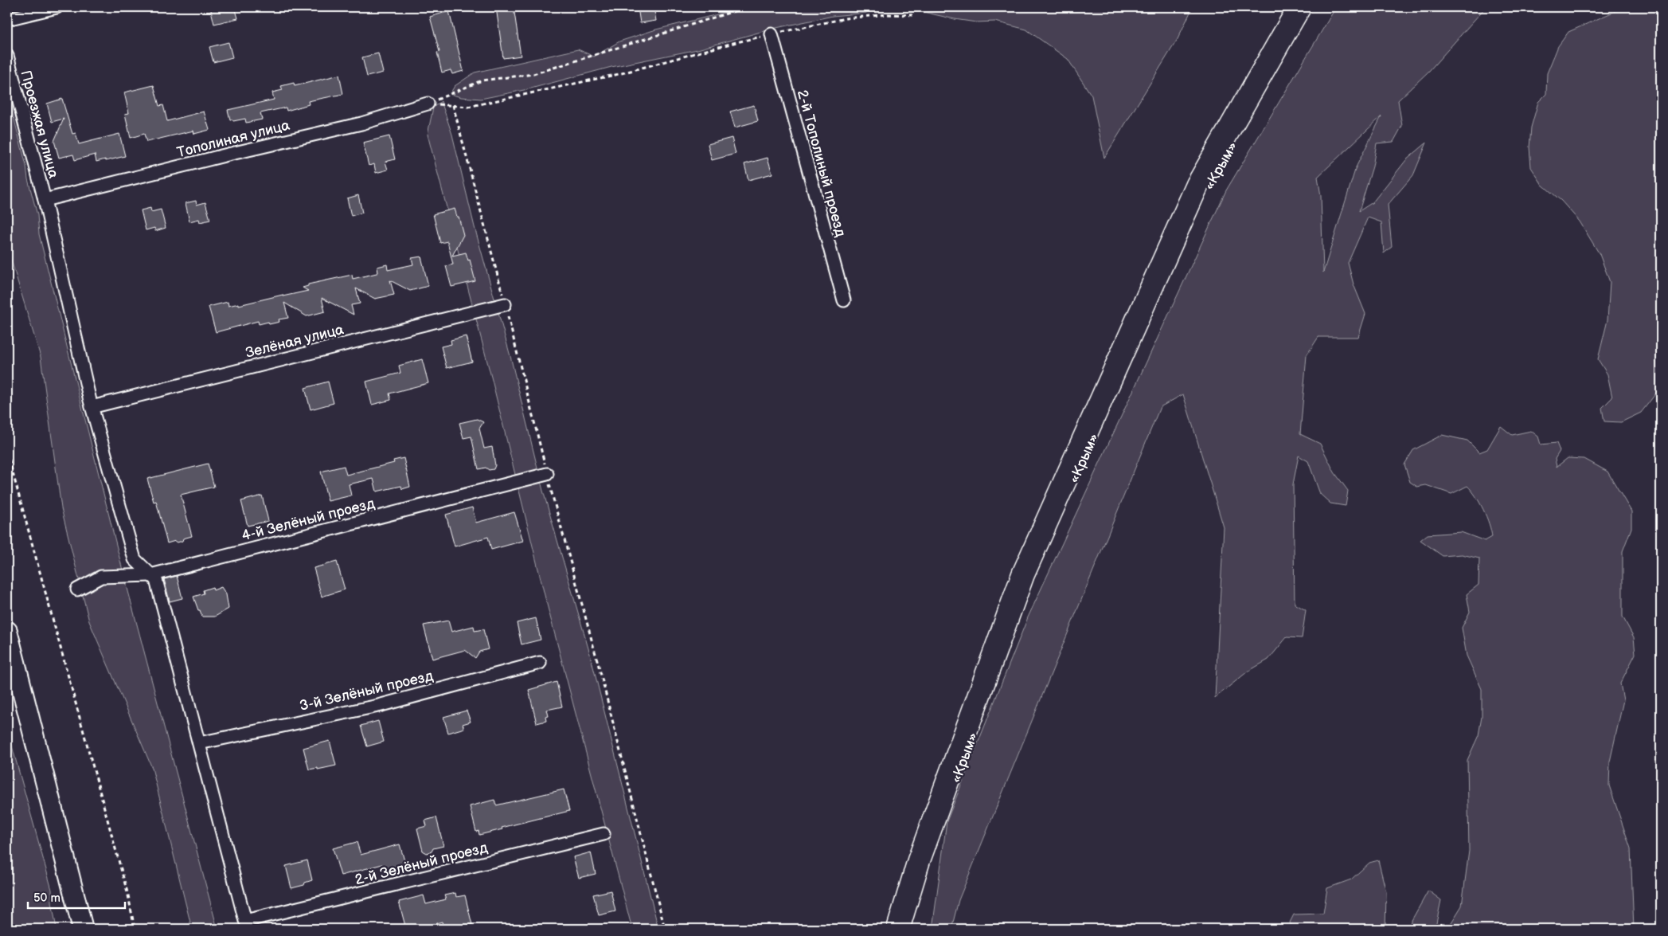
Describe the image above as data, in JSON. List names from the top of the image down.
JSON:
{
  "streets": {
    "highway": ["«Крым»"],
    "street": [
      "Проезжая улица",
      "Тополиная улица",
      "2-й Тополиный проезд",
      "Зелёная улица",
      "4-й Зелёный проезд",
      "3-й Зелёный проезд",
      "2-й Зелёный проезд"
    ]
  },
  "crossings": [
    ["Проезжая улица", "Тополиная улица"],
    ["Проезжая улица", "Зелёная улица"],
    ["Проезжая улица", "4-й Зелёный проезд"]
  ],
  "scale_bar": "50 m"
}
